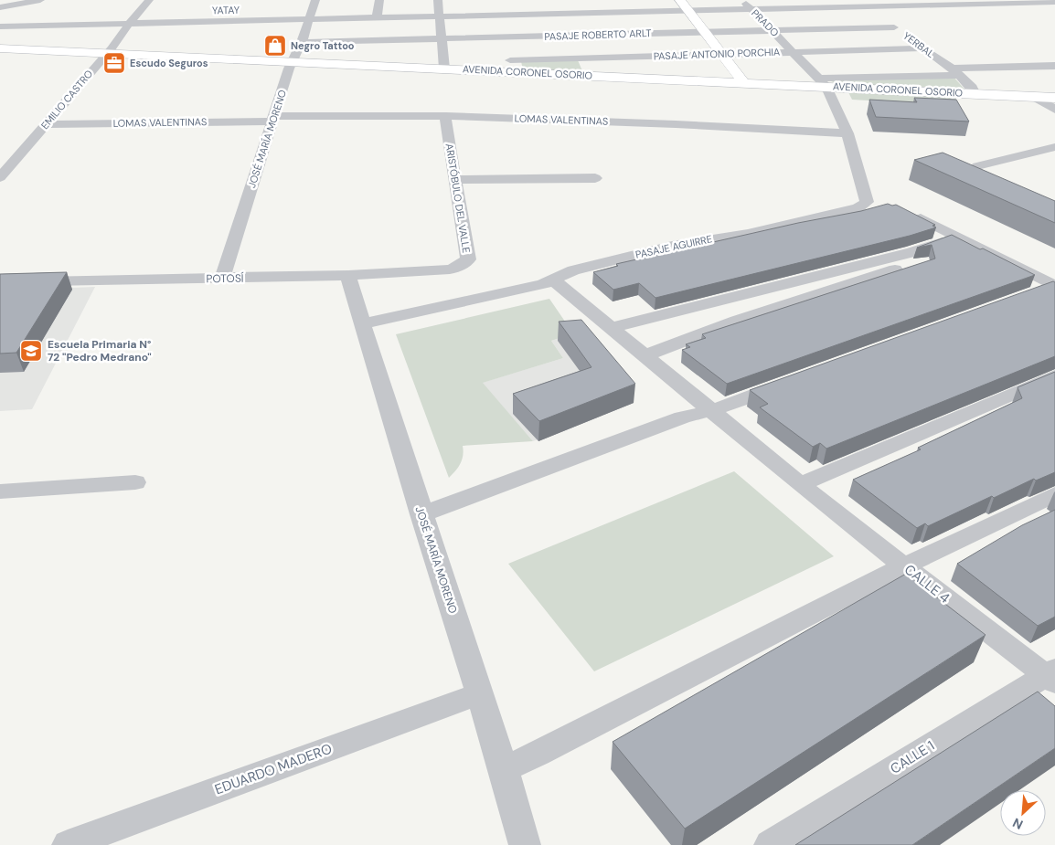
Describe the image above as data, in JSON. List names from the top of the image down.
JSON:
{
  "streets": {
    "street": [
      "YATAY",
      "PRADO",
      "PASAJE ROBERTO ARLT",
      "YERBAL",
      "PASAJE ANTONIO PORCHIA",
      "AVENIDA CORONEL OSORIO",
      "EMILIO CASTRO",
      "LOMAS VALENTINAS",
      "JOSÉ MARÍA MORENO",
      "ARISTÓBULO DEL VALLE",
      "PASAJE AGUIRRE",
      "POTOSÍ",
      "CALLE 4",
      "CALLE 1",
      "EDUARDO MADERO"
    ]
  },
  "crossings": [
    ["YATAY", "PRADO"],
    ["YATAY", "PASAJE ROBERTO ARLT"],
    ["YATAY", "YERBAL"],
    ["YATAY", "PASAJE ANTONIO PORCHIA"],
    ["YATAY", "AVENIDA CORONEL OSORIO"],
    ["YATAY", "EMILIO CASTRO"],
    ["YATAY", "JOSÉ MARÍA MORENO"],
    ["PRADO", "PASAJE ROBERTO ARLT"],
    ["PRADO", "PASAJE ANTONIO PORCHIA"],
    ["PRADO", "AVENIDA CORONEL OSORIO"],
    ["PRADO", "PASAJE AGUIRRE"],
    ["PASAJE ROBERTO ARLT", "YERBAL"],
    ["PASAJE ROBERTO ARLT", "PASAJE ANTONIO PORCHIA"],
    ["PASAJE ROBERTO ARLT", "AVENIDA CORONEL OSORIO"],
    ["PASAJE ROBERTO ARLT", "JOSÉ MARÍA MORENO"],
    ["YERBAL", "PASAJE ANTONIO PORCHIA"],
    ["YERBAL", "AVENIDA CORONEL OSORIO"],
    ["PASAJE ANTONIO PORCHIA", "AVENIDA CORONEL OSORIO"],
    ["AVENIDA CORONEL OSORIO", "EMILIO CASTRO"],
    ["AVENIDA CORONEL OSORIO", "JOSÉ MARÍA MORENO"],
    ["AVENIDA CORONEL OSORIO", "PASAJE AGUIRRE"],
    ["EMILIO CASTRO", "LOMAS VALENTINAS"],
    ["LOMAS VALENTINAS", "JOSÉ MARÍA MORENO"],
    ["LOMAS VALENTINAS", "ARISTÓBULO DEL VALLE"],
    ["LOMAS VALENTINAS", "PASAJE AGUIRRE"],
    ["JOSÉ MARÍA MORENO", "PASAJE AGUIRRE"],
    ["JOSÉ MARÍA MORENO", "POTOSÍ"],
    ["JOSÉ MARÍA MORENO", "EDUARDO MADERO"],
    ["ARISTÓBULO DEL VALLE", "POTOSÍ"],
    ["PASAJE AGUIRRE", "CALLE 4"],
    ["CALLE 4", "CALLE 1"]
  ],
  "places": {
    "shop": ["Negro Tattoo"],
    "office": ["Escudo Seguros"],
    "school or university": ["Escuela Primaria N° 72 \"Pedro Medrano\""]
  },
  "north": "bottom left"
}
